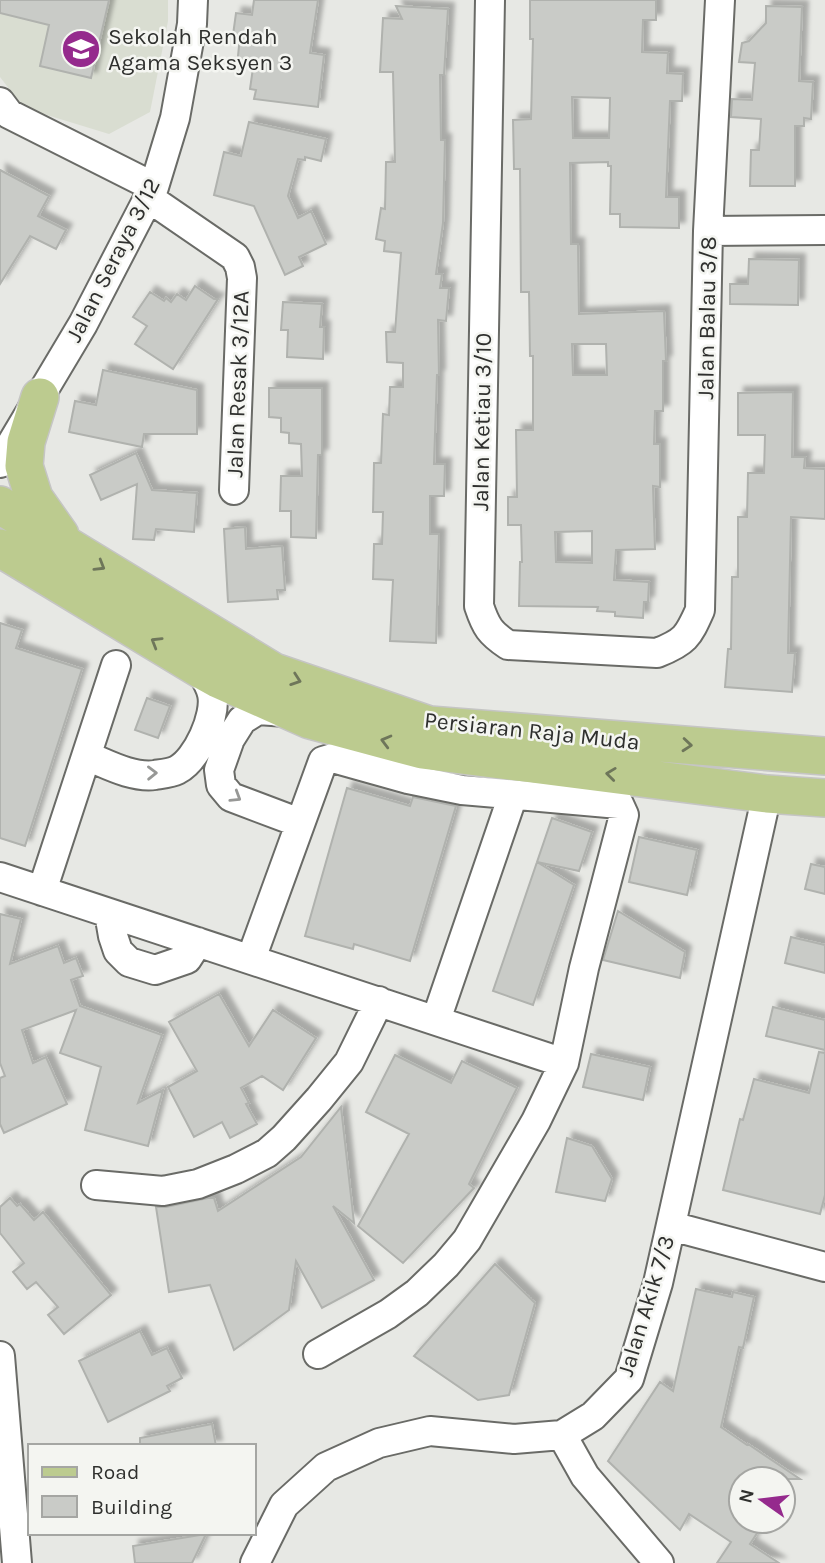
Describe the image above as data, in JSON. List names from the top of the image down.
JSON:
{
  "streets": {
    "main road": ["Persiaran Raja Muda"],
    "street": [
      "Jalan Seraya 3/12",
      "Jalan Balau 3/8",
      "Jalan Resak 3/12A",
      "Jalan Ketiau 3/10",
      "Jalan Akik 7/3"
    ]
  },
  "crossings": [
    ["Jalan Seraya 3/12", "Jalan Resak 3/12A"],
    ["Jalan Balau 3/8", "Jalan Ketiau 3/10"],
    ["Persiaran Raja Muda", "Jalan Akik 7/3"]
  ],
  "places": {
    "school or university": ["Sekolah Rendah Agama Seksyen 3"]
  },
  "legend": ["Road", "Building"],
  "north": "left"
}
